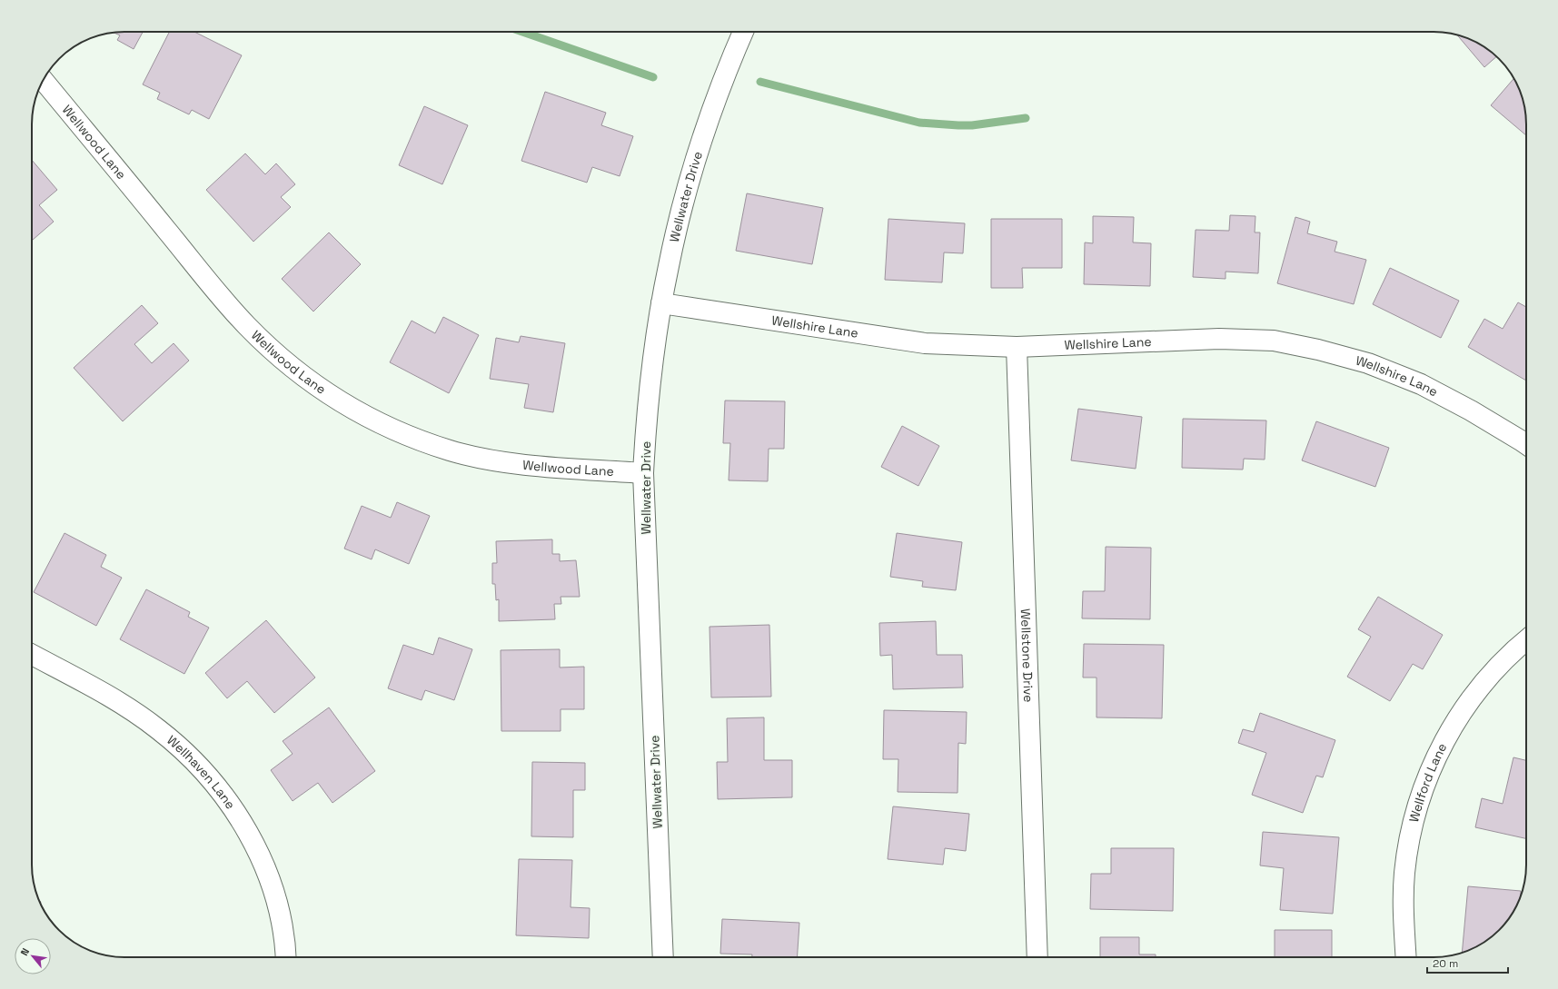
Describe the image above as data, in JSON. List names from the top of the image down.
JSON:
{
  "streets": {
    "street": [
      "Wellwood Lane",
      "Wellwater Drive",
      "Wellshire Lane",
      "Wellstone Drive",
      "Wellhaven Lane",
      "Wellford Lane"
    ]
  },
  "crossings": [
    ["Wellwood Lane", "Wellwater Drive"],
    ["Wellwater Drive", "Wellshire Lane"],
    ["Wellshire Lane", "Wellstone Drive"]
  ],
  "scale_bar": "20 m",
  "north": "top left"
}
